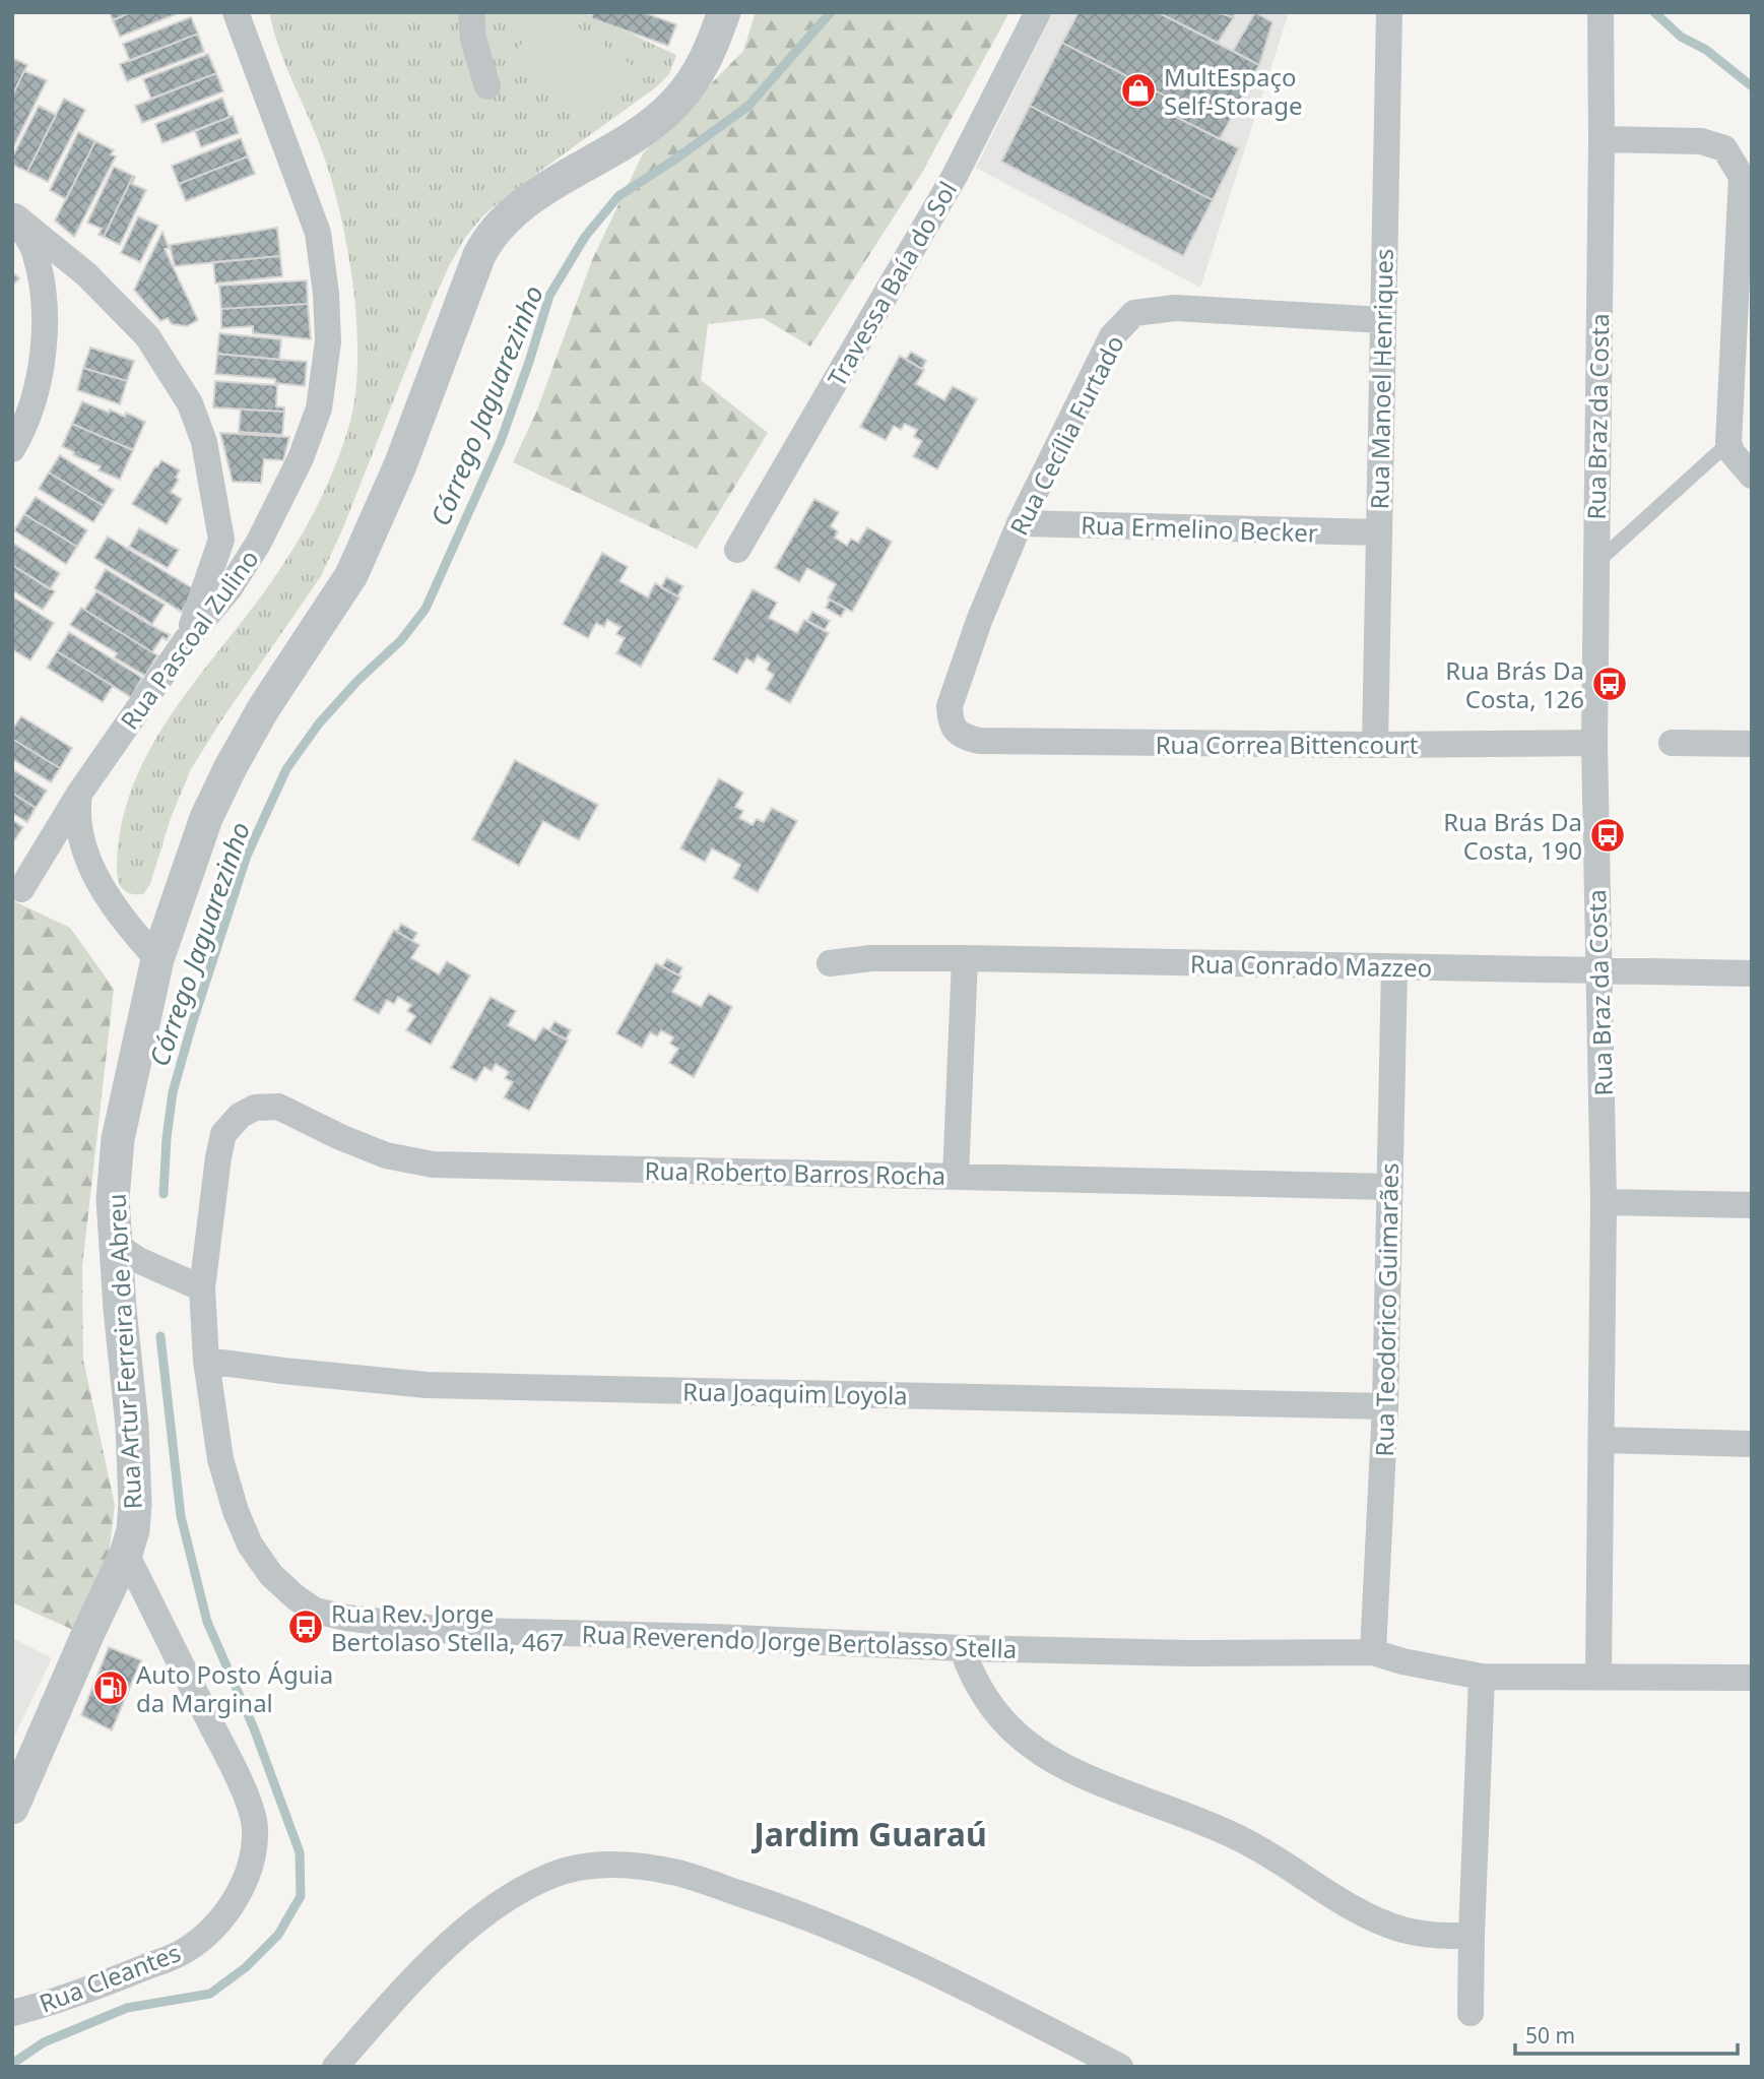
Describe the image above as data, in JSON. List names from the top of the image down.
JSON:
{
  "streets": {
    "street": [
      "Travessa Baía do Sol",
      "Rua Manoel Henriques",
      "Rua Braz da Costa",
      "Rua Cecília Furtado",
      "Rua Ermelino Becker",
      "Rua Pascoal Zulino",
      "Rua Correa Bittencourt",
      "Rua Conrado Mazzeo",
      "Rua Roberto Barros Rocha",
      "Rua Teodorico Guimarães",
      "Rua Artur Ferreira de Abreu",
      "Rua Joaquim Loyola",
      "Rua Reverendo Jorge Bertolasso Stella",
      "Rua Cleantes"
    ]
  },
  "crossings": [
    ["Rua Manoel Henriques", "Rua Cecília Furtado"],
    ["Rua Manoel Henriques", "Rua Ermelino Becker"],
    ["Rua Manoel Henriques", "Rua Correa Bittencourt"],
    ["Rua Braz da Costa", "Rua Correa Bittencourt"],
    ["Rua Braz da Costa", "Rua Conrado Mazzeo"],
    ["Rua Braz da Costa", "Rua Reverendo Jorge Bertolasso Stella"],
    ["Rua Cecília Furtado", "Rua Ermelino Becker"],
    ["Rua Cecília Furtado", "Rua Correa Bittencourt"],
    ["Rua Conrado Mazzeo", "Rua Teodorico Guimarães"],
    ["Rua Roberto Barros Rocha", "Rua Teodorico Guimarães"],
    ["Rua Roberto Barros Rocha", "Rua Reverendo Jorge Bertolasso Stella"],
    ["Rua Teodorico Guimarães", "Rua Joaquim Loyola"],
    ["Rua Teodorico Guimarães", "Rua Reverendo Jorge Bertolasso Stella"],
    ["Rua Artur Ferreira de Abreu", "Rua Cleantes"],
    ["Rua Joaquim Loyola", "Rua Reverendo Jorge Bertolasso Stella"]
  ],
  "districts": ["Jardim Guaraú"],
  "water": ["Córrego Jaguarezinho"],
  "places": {
    "shop": ["MultEspaço Self-Storage"],
    "bus stop": ["Rua Brás Da Costa, 126", "Rua Brás Da Costa, 190", "Rua Rev. Jorge Bertolaso Stella, 467"],
    "fuel station": ["Auto Posto Águia da Marginal"]
  },
  "scale_bar": "50 m"
}
